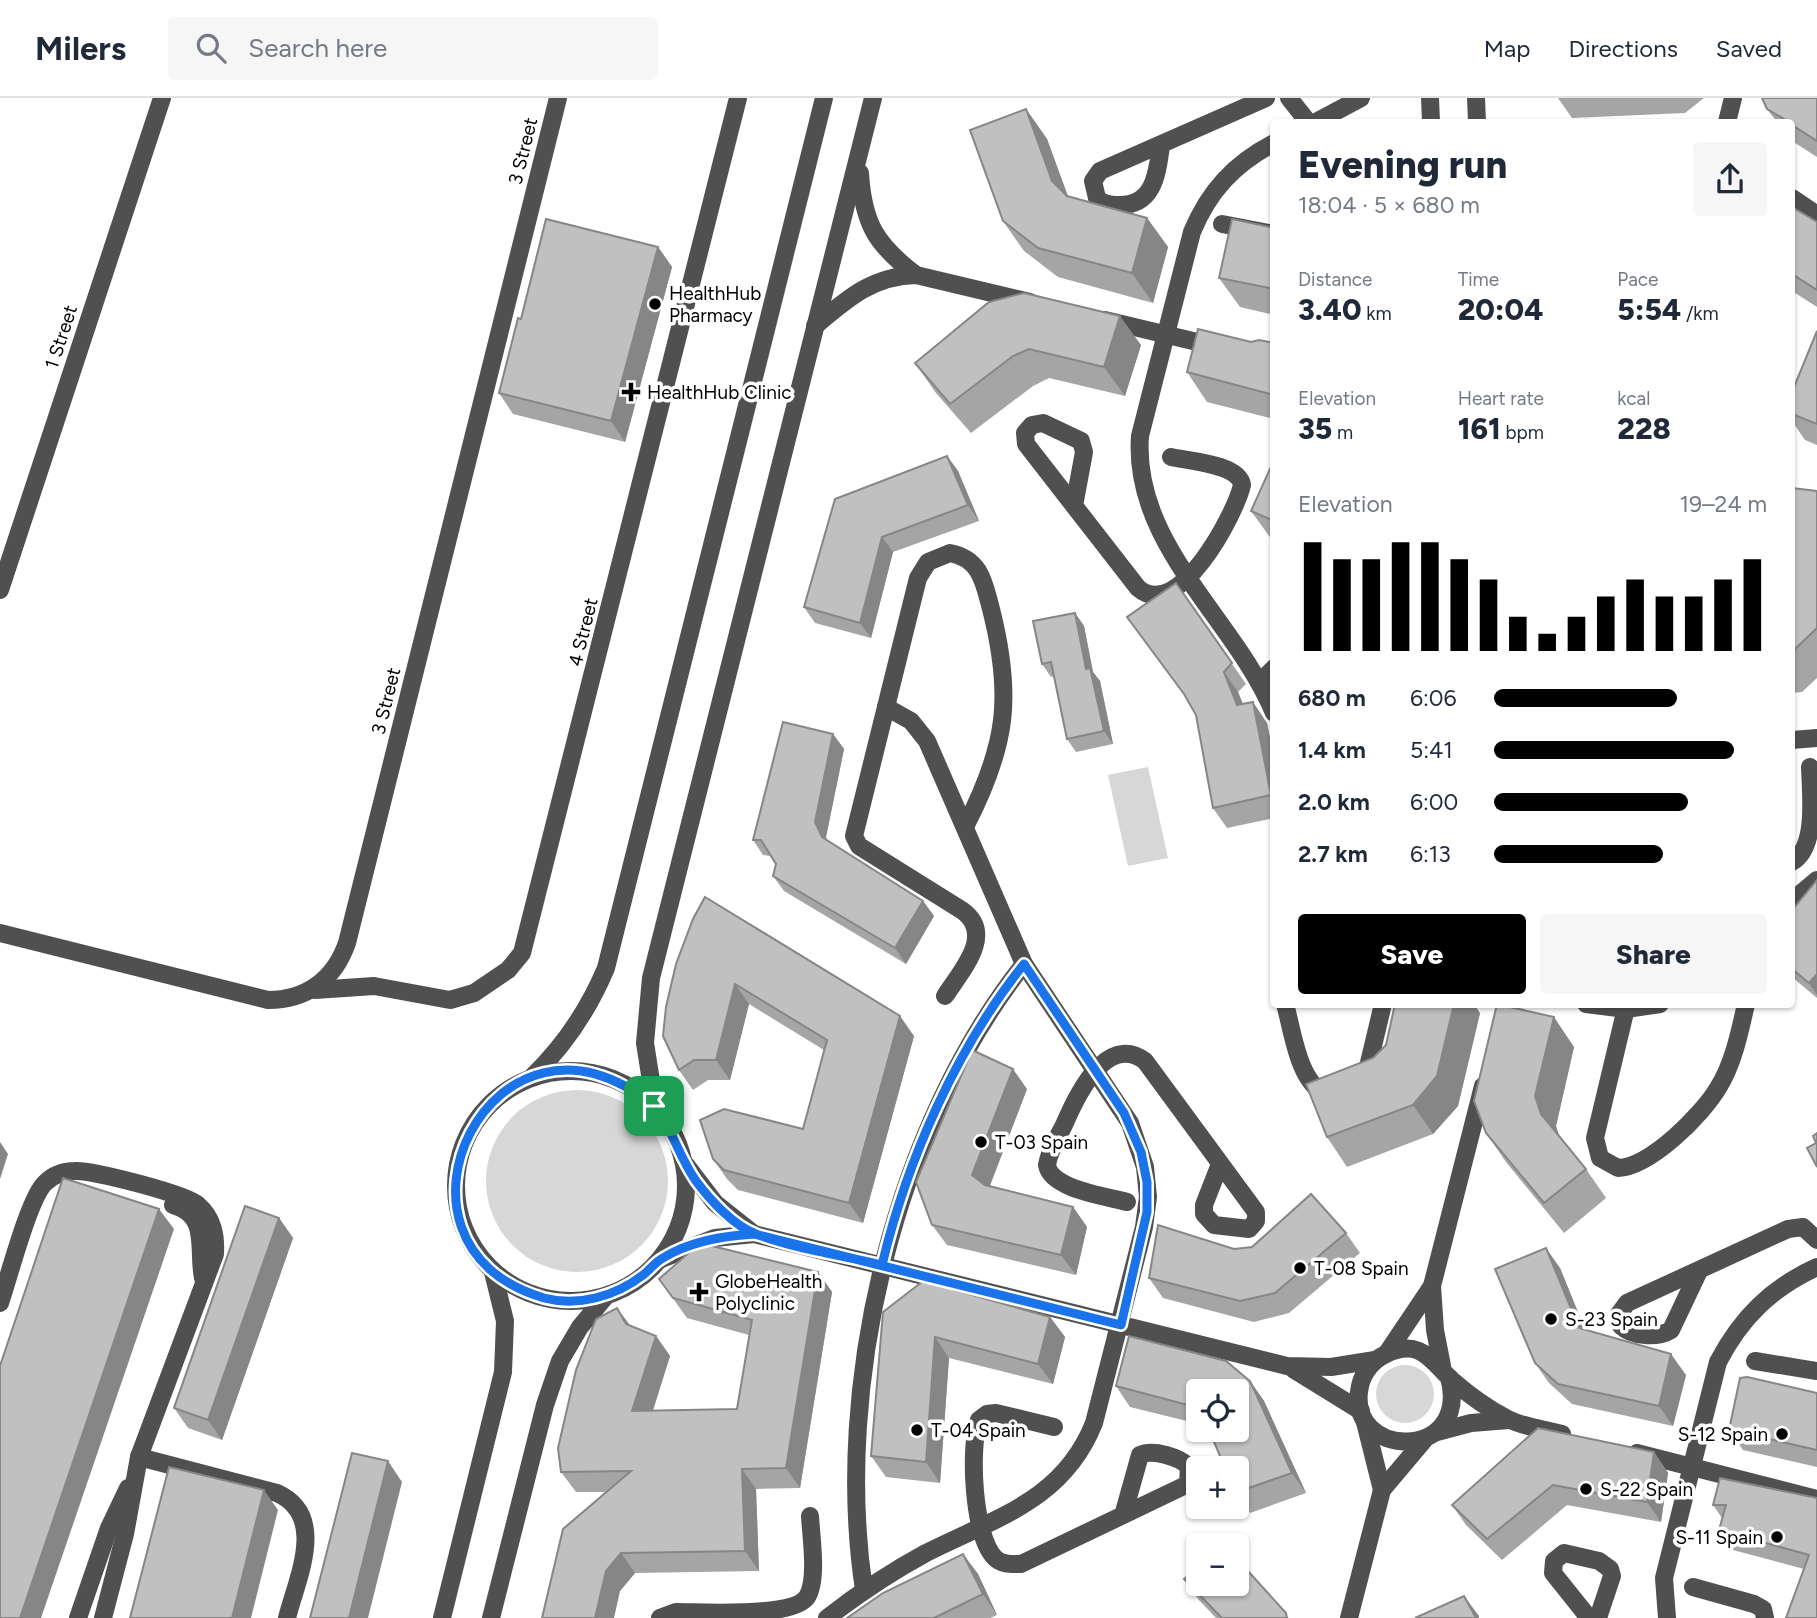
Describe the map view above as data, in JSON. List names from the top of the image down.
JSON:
{
  "streets": {
    "street": ["3 Street", "1 Street", "4 Street"]
  },
  "crossings": [
    ["3 Street", "4 Street"]
  ],
  "places": {
    "other": [
      "HealthHub Pharmacy",
      "T-03 Spain",
      "T-08 Spain",
      "S-23 Spain",
      "T-04 Spain",
      "S-12 Spain",
      "S-22 Spain",
      "S-11 Spain"
    ],
    "health": ["HealthHub Clinic", "GlobeHealth Polyclinic"]
  },
  "page": {
    "header": "Milers",
    "search": "Search here",
    "nav": ["Map", "Directions", "Saved"],
    "heading": ["Evening run", "18:04 · 5 × 680 m"],
    "stats": [
      ["Distance", "3.40 km"],
      ["Time", "20:04"],
      ["Pace", "5:54 /km"],
      ["Elevation", "35 m"],
      ["Heart rate", "161 bpm"],
      ["kcal", "228"]
    ],
    "chart": ["Elevation", "19–24 m"],
    "list": [
      {
        "name": "680 m",
        "note": "6:06"
      },
      {
        "name": "1.4 km",
        "note": "5:41"
      },
      {
        "name": "2.0 km",
        "note": "6:00"
      },
      {
        "name": "2.7 km",
        "note": "6:13"
      }
    ],
    "buttons": ["Save", "Share"],
    "map_buttons": ["+", "−"]
  }
}
